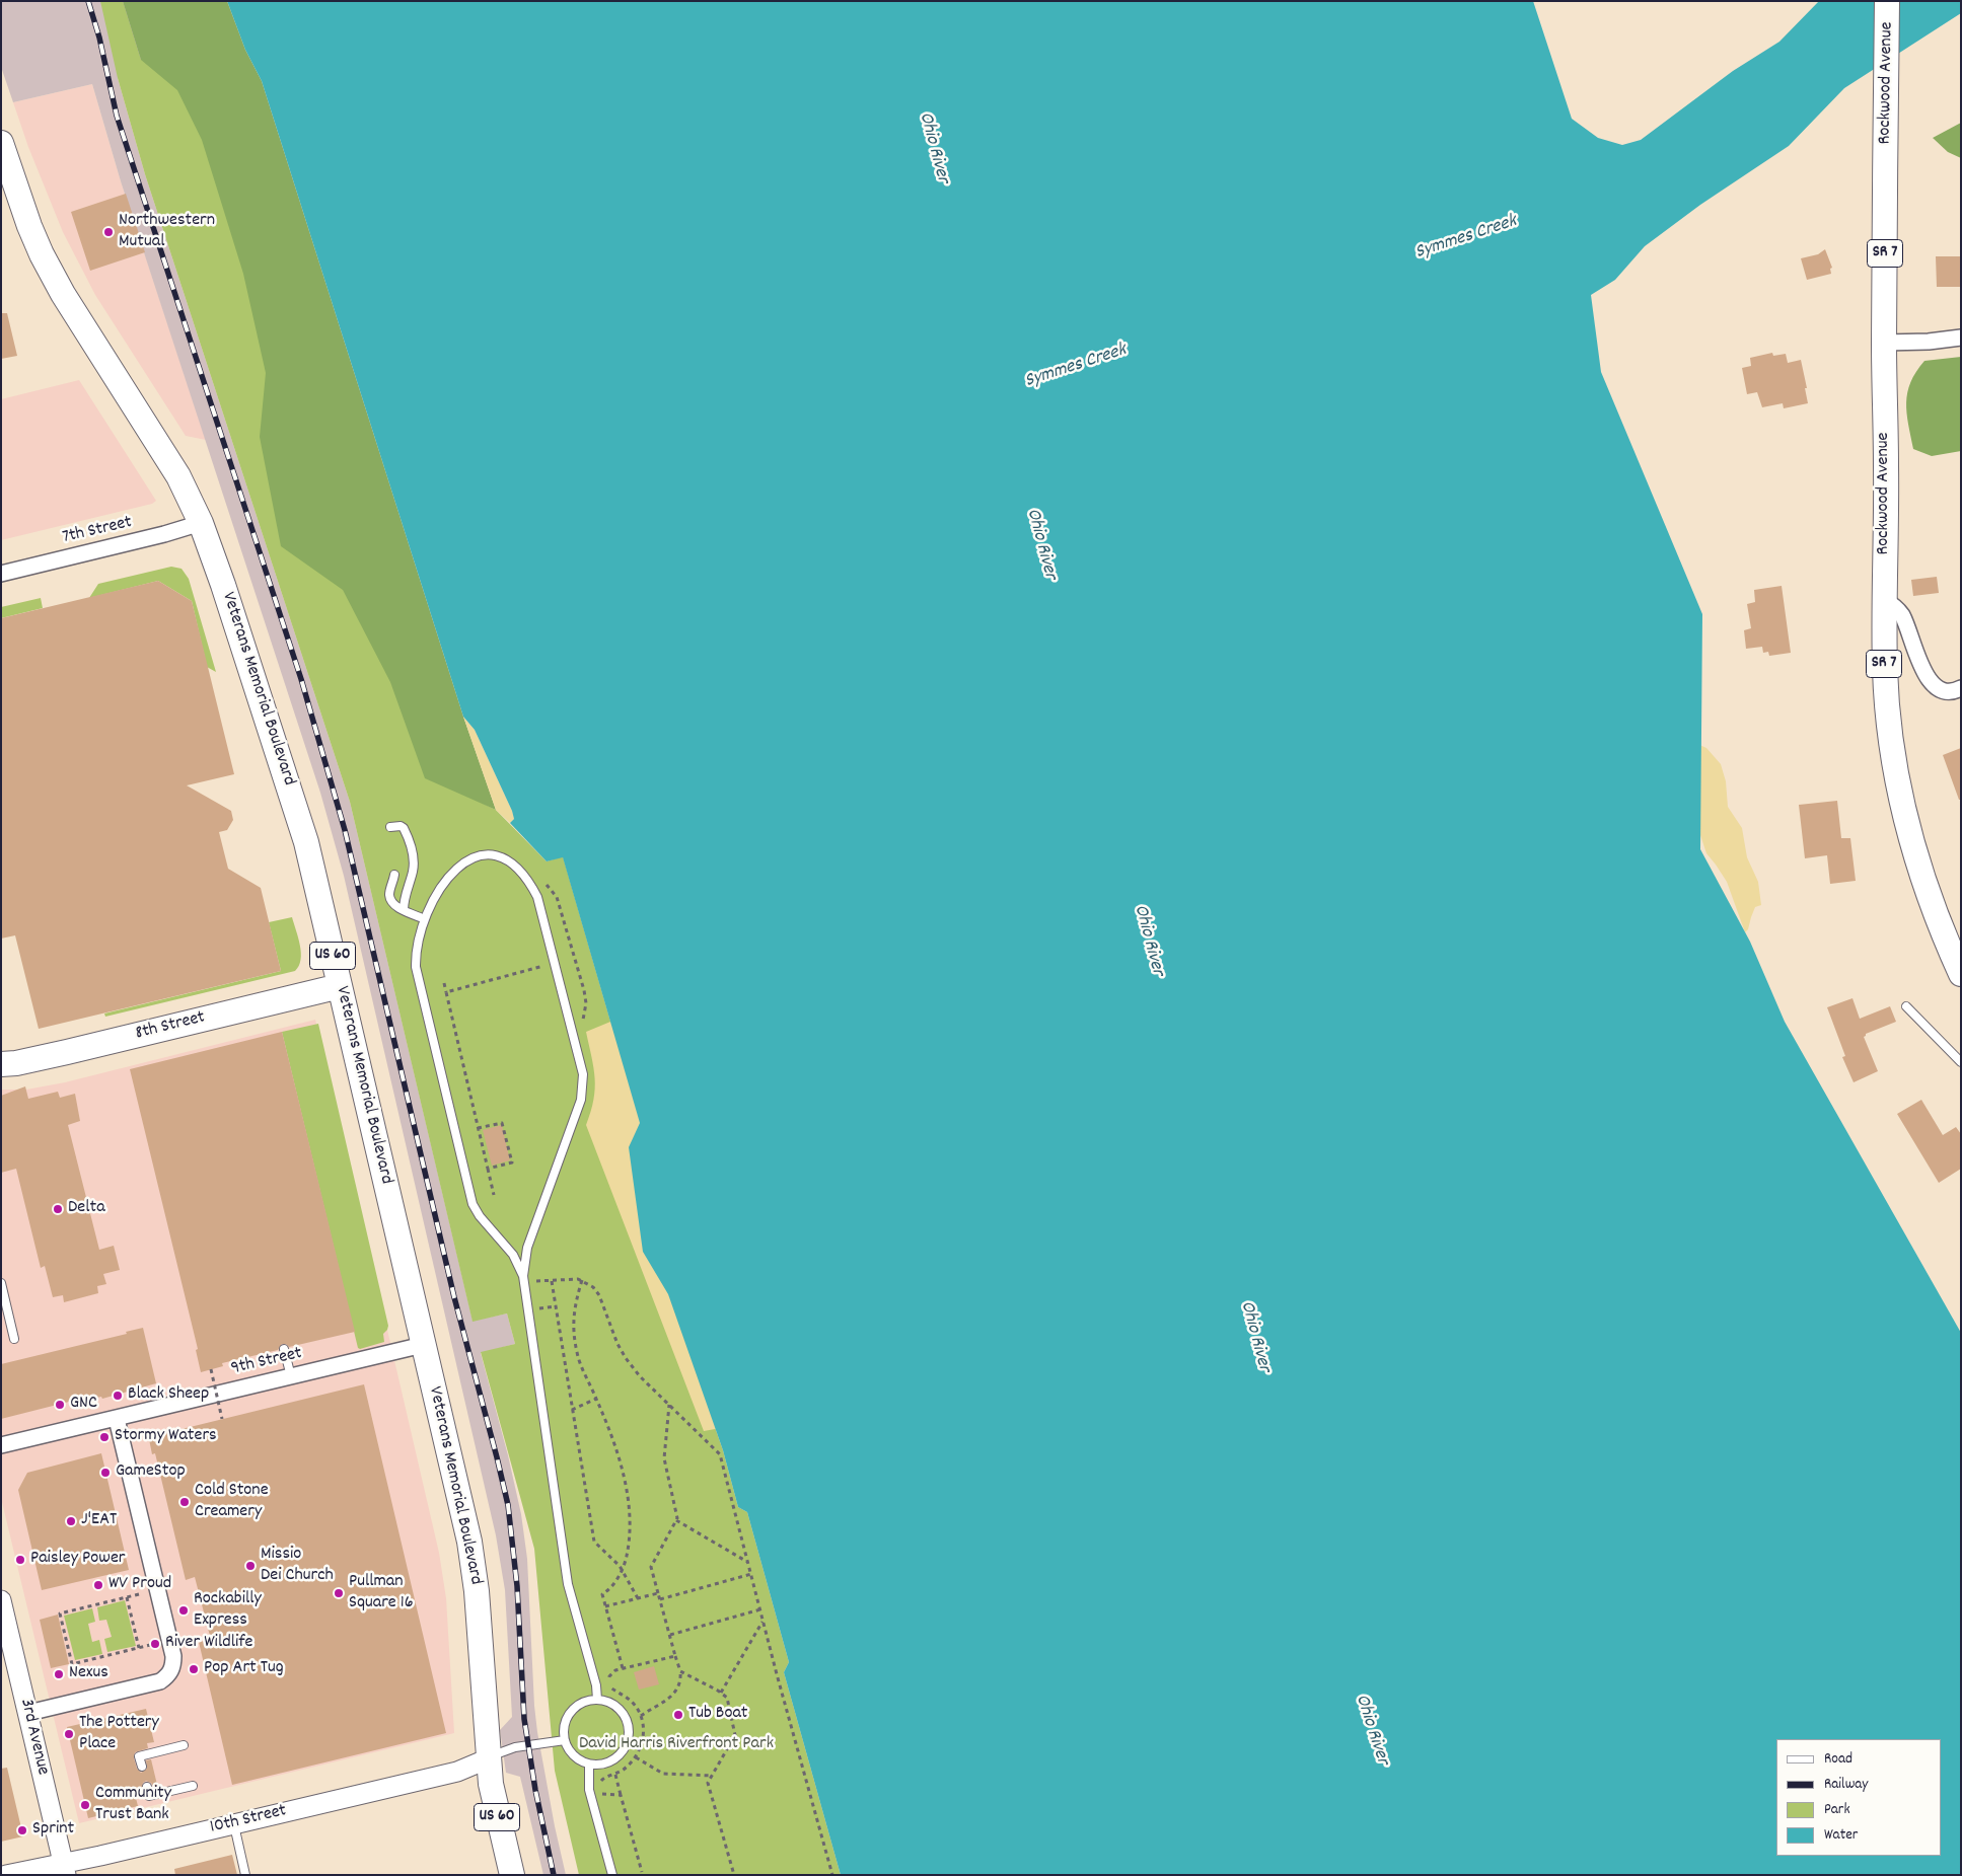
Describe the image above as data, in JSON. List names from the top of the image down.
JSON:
{
  "streets": {
    "main road": [
      "Rockwood Avenue",
      "SR 7",
      "Veterans Memorial Boulevard",
      "US 60",
      "8th Street"
    ],
    "street": [
      "7th Street",
      "9th Street",
      "3rd Avenue",
      "10th Street"
    ]
  },
  "crossings": [
    ["7th Street", "Veterans Memorial Boulevard"],
    ["Veterans Memorial Boulevard", "8th Street"],
    ["Veterans Memorial Boulevard", "9th Street"],
    ["Veterans Memorial Boulevard", "10th Street"],
    ["3rd Avenue", "10th Street"]
  ],
  "water": ["Ohio River", "Symmes Creek"],
  "parks": ["David Harris Riverfront Park"],
  "places": [
    "Northwestern Mutual",
    "Delta",
    "Black Sheep",
    "GNC",
    "Stormy Waters",
    "GameStop",
    "Cold Stone Creamery",
    "J'EAT",
    "Paisley Power",
    "Missio Dei Church",
    "WV Proud",
    "Pullman Square 16",
    "Rockabilly Express",
    "River Wildlife",
    "Pop Art Tug",
    "Nexus",
    "Tub Boat",
    "The Pottery Place",
    "Community Trust Bank",
    "Sprint"
  ],
  "legend": [
    "Road",
    "Railway",
    "Park",
    "Water"
  ]
}
